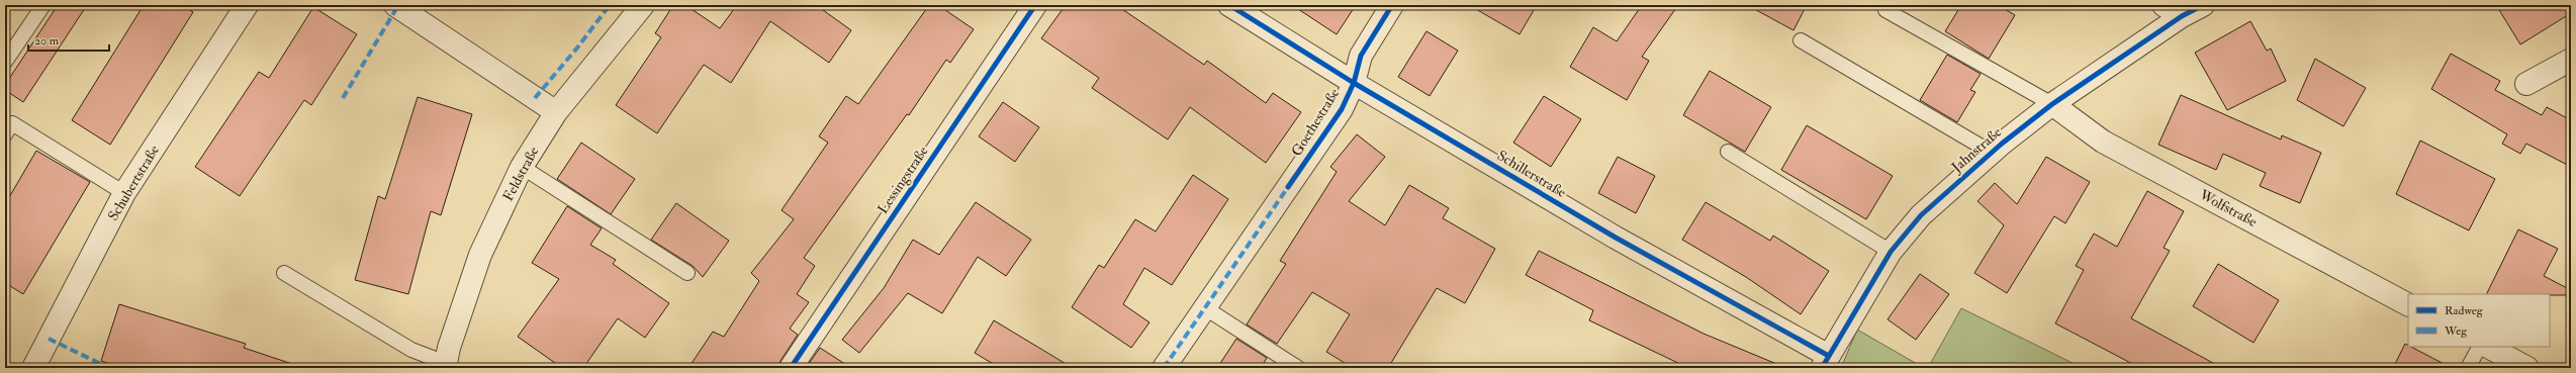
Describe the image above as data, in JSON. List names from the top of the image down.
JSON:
{
  "streets": {
    "street": [
      "Goethestraße",
      "Jahnstraße",
      "Feldstraße",
      "Schillerstraße",
      "Lessingstraße",
      "Schubertstraße",
      "Wolfstraße"
    ]
  },
  "crossings": [
    ["Goethestraße", "Schillerstraße"],
    ["Jahnstraße", "Schillerstraße"],
    ["Jahnstraße", "Wolfstraße"]
  ],
  "legend": ["Radweg", "Weg"],
  "scale_bar": "20 m"
}
